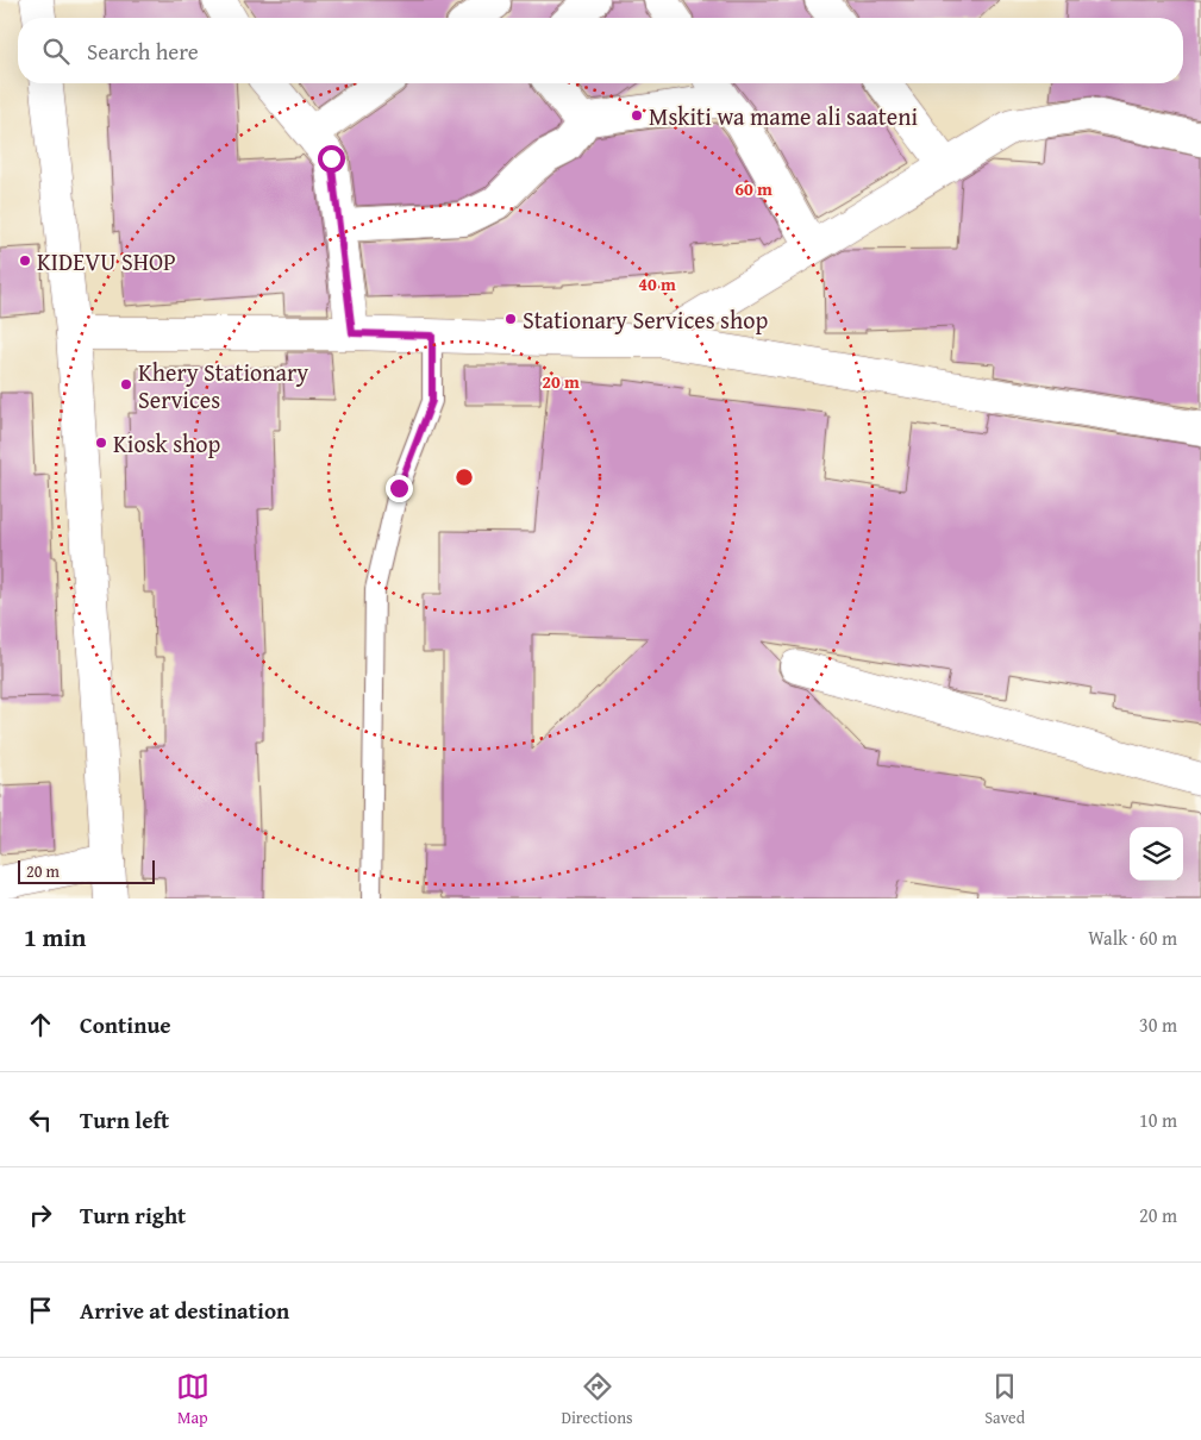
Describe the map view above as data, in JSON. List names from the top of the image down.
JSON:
{
  "places": [
    "Mskiti wa mame ali saateni",
    "KIDEVU SHOP",
    "Stationary Services shop",
    "Khery Stationary Services",
    "Kiosk shop"
  ],
  "scale_bar": "20 m",
  "page": {
    "search": "Search here",
    "scale": "20 m",
    "heading": ["1 min", "Walk · 60 m"],
    "list": [
      ["Continue", "30 m"],
      ["Turn left", "10 m"],
      ["Turn right", "20 m"],
      "Arrive at destination"
    ],
    "nav": ["Map", "Directions", "Saved"]
  },
  "rings": ["60 m", "40 m", "20 m"]
}
